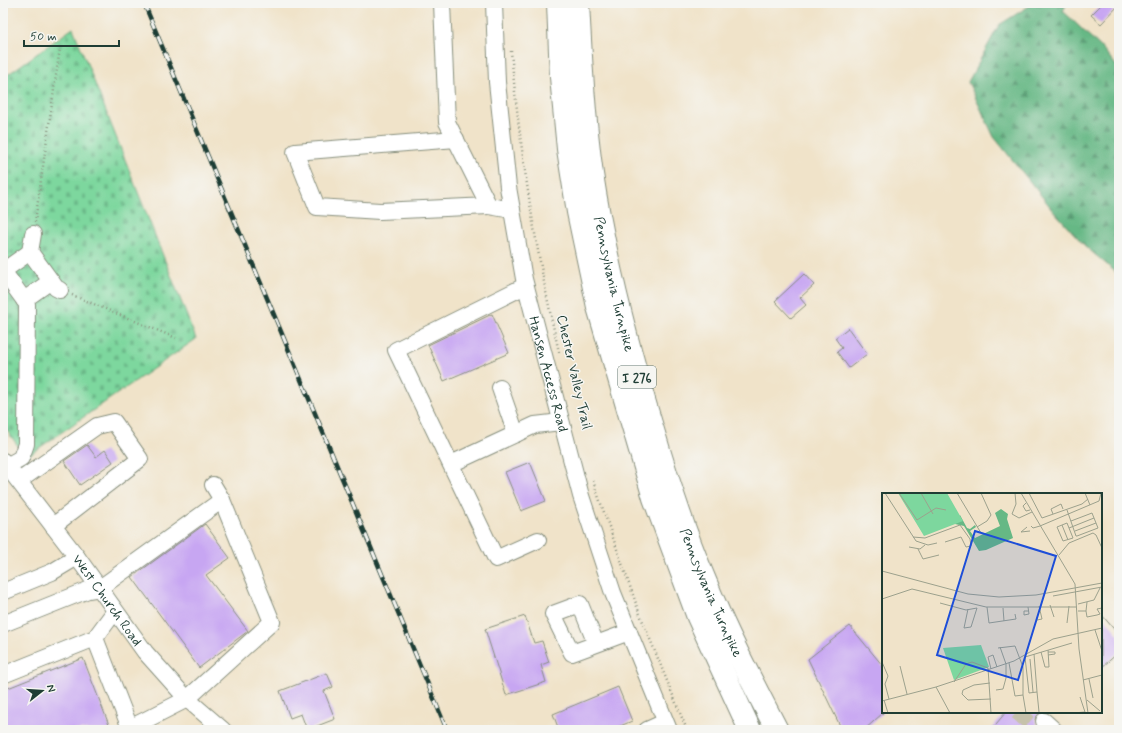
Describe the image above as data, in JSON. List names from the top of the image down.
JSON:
{
  "streets": {
    "highway": ["Pennsylvania Turnpike", "I 276"],
    "street": ["Hansen Access Road", "West Church Road"],
    "path": ["Chester Valley Trail"]
  },
  "scale_bar": "50 m",
  "north": "right"
}
